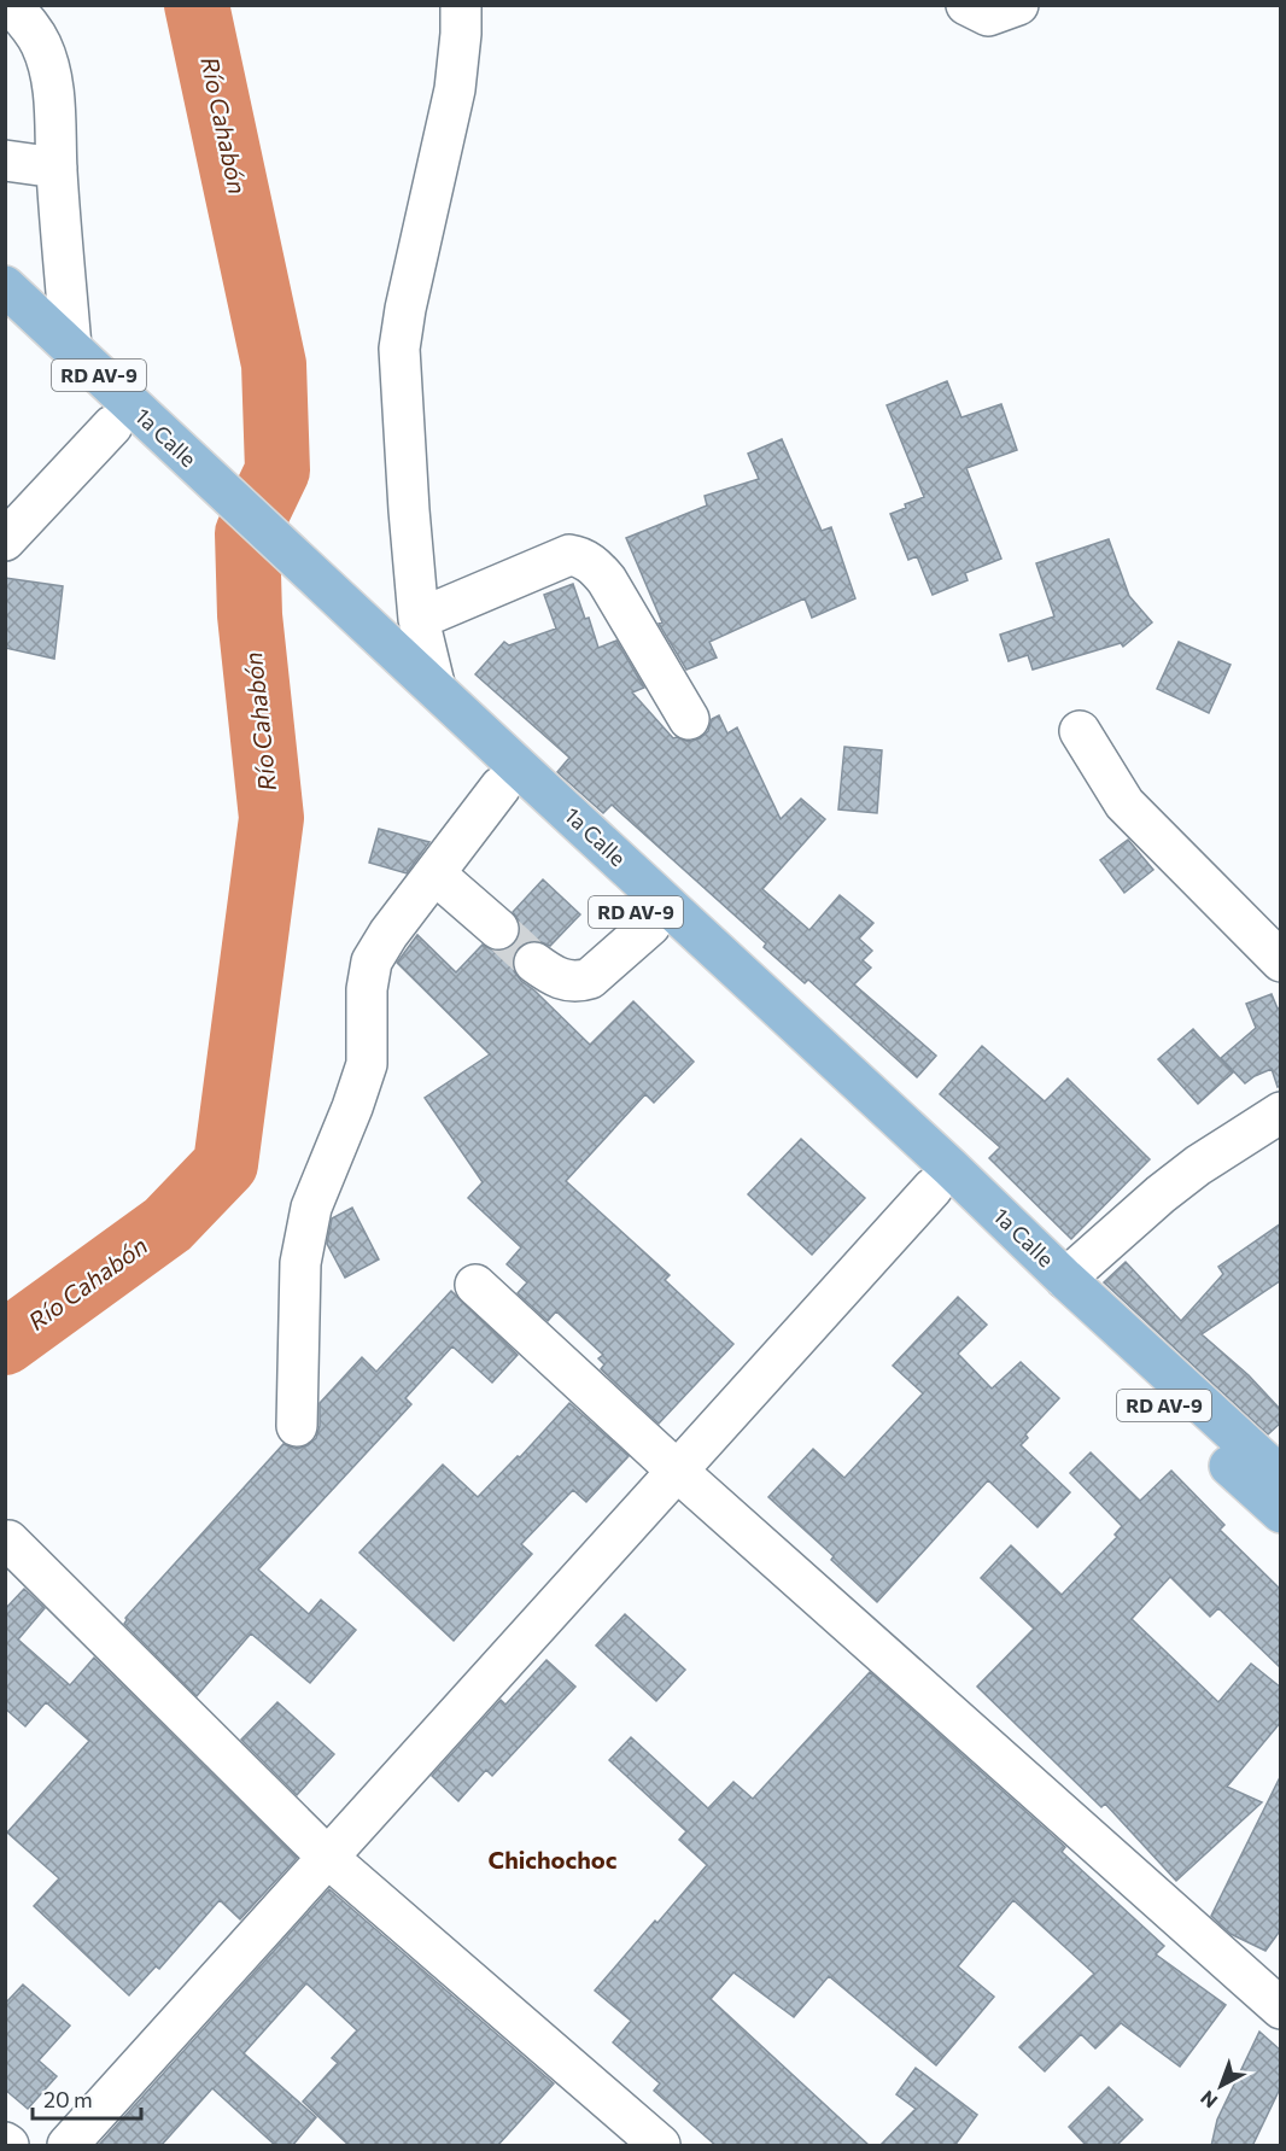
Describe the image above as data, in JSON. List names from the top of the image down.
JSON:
{
  "streets": {
    "main road": ["RD AV-9", "1a Calle"]
  },
  "districts": ["Chichochoc"],
  "water": ["Río Cahabón"],
  "scale_bar": "20 m",
  "north": "bottom left"
}
